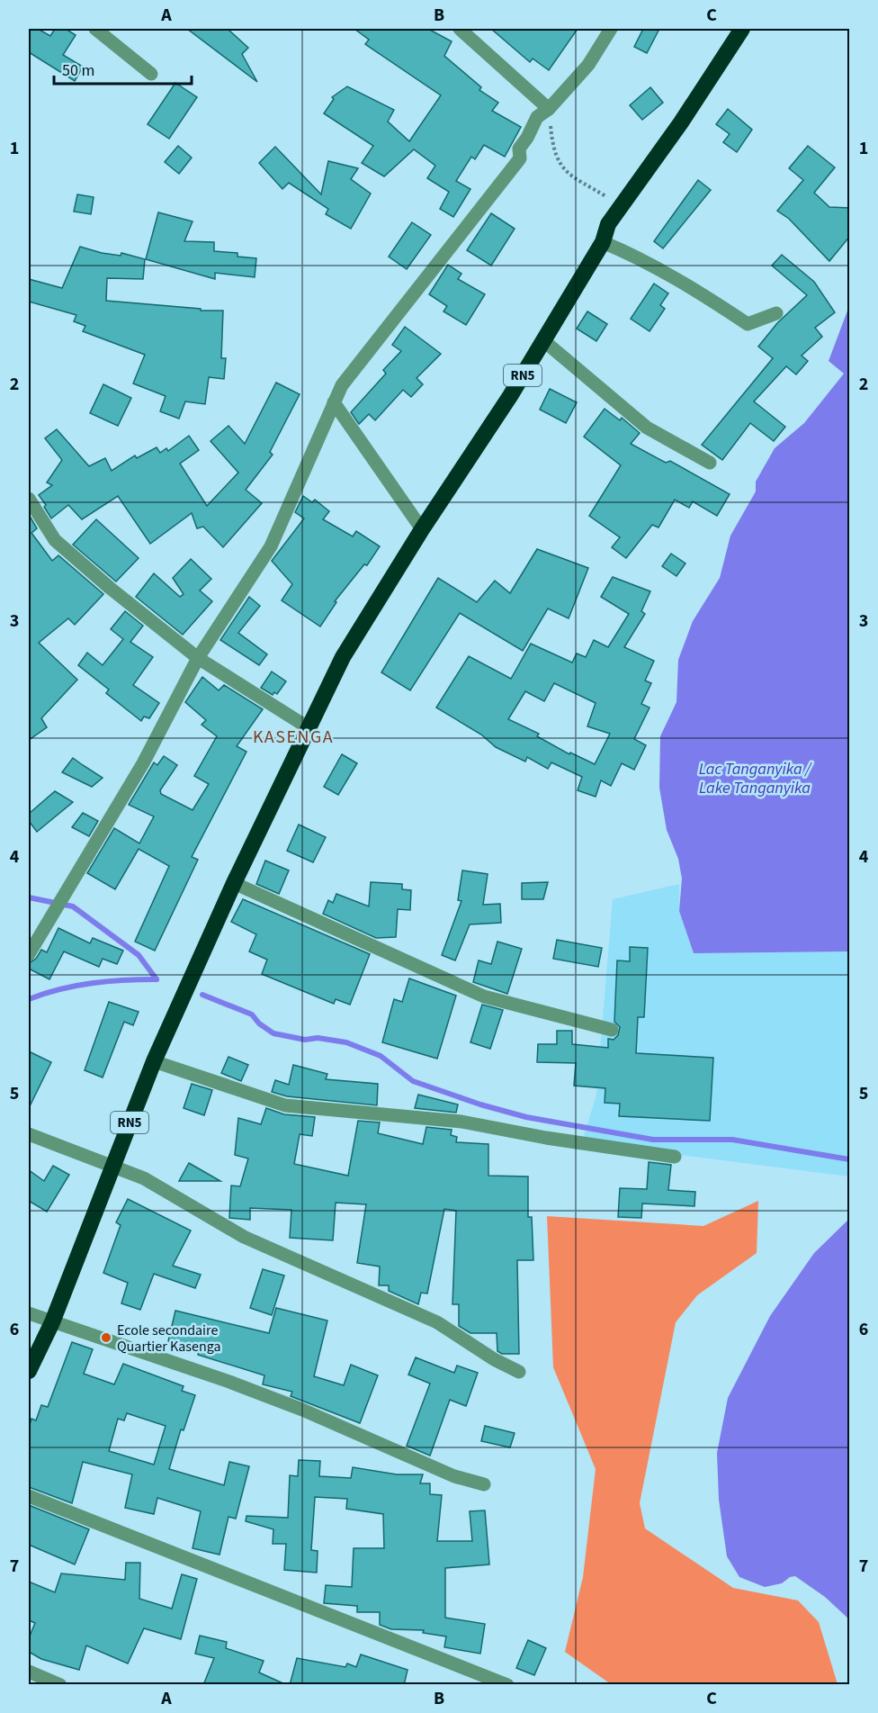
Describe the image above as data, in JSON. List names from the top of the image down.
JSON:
{
  "streets": {
    "highway": ["RN5"]
  },
  "districts": ["KASENGA"],
  "water": ["Lac Tanganyika / Lake Tanganyika"],
  "places": ["Ecole secondaire Quartier Kasenga"],
  "scale_bar": "50 m",
  "grid": {
    "columns": ["A", "B", "C"],
    "rows": [
      "1",
      "2",
      "3",
      "4",
      "5",
      "6",
      "7"
    ]
  }
}
